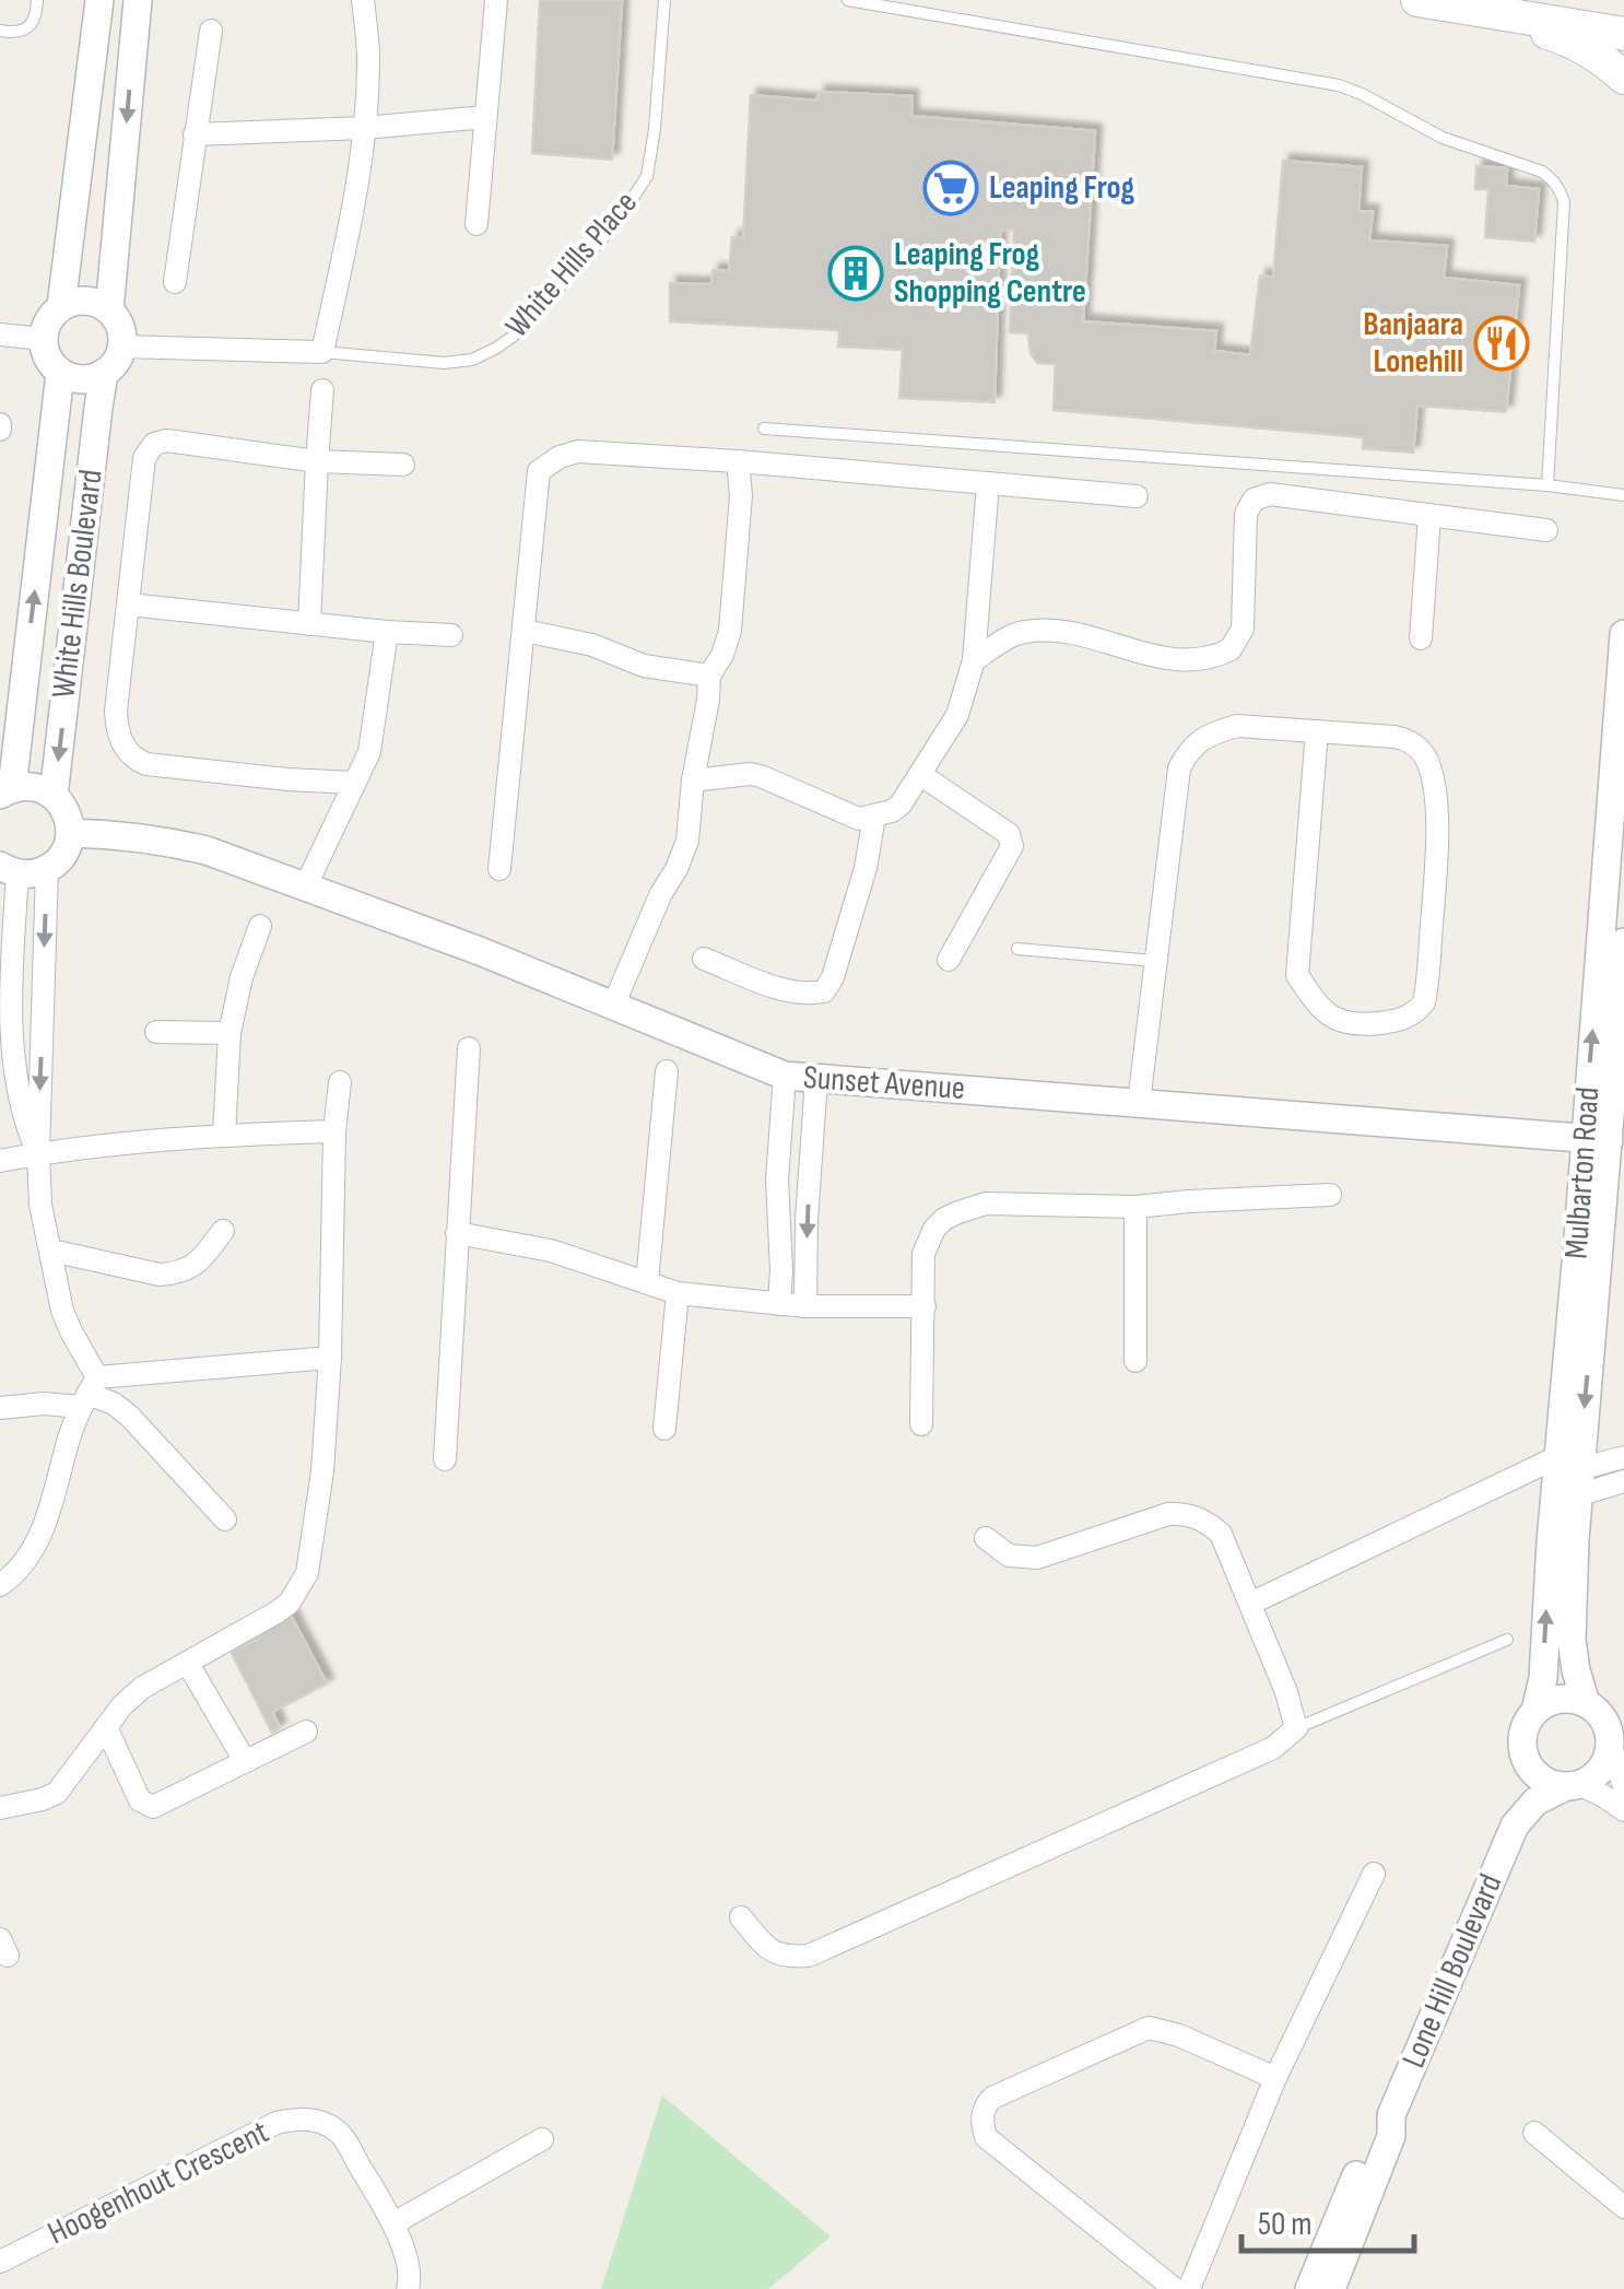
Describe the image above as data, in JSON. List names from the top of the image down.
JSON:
{
  "streets": {
    "street": [
      "White Hills Place",
      "White Hills Boulevard",
      "Sunset Avenue",
      "Mulbarton Road",
      "Lone Hill Boulevard",
      "Hoogenhout Crescent"
    ]
  },
  "crossings": [
    ["White Hills Place", "White Hills Boulevard"],
    ["Sunset Avenue", "Mulbarton Road"],
    ["Mulbarton Road", "Lone Hill Boulevard"]
  ],
  "places": {
    "supermarket": ["Leaping Frog"],
    "building": ["Leaping Frog Shopping Centre"],
    "restaurant": ["Banjaara Lonehill"]
  },
  "scale_bar": "50 m"
}
